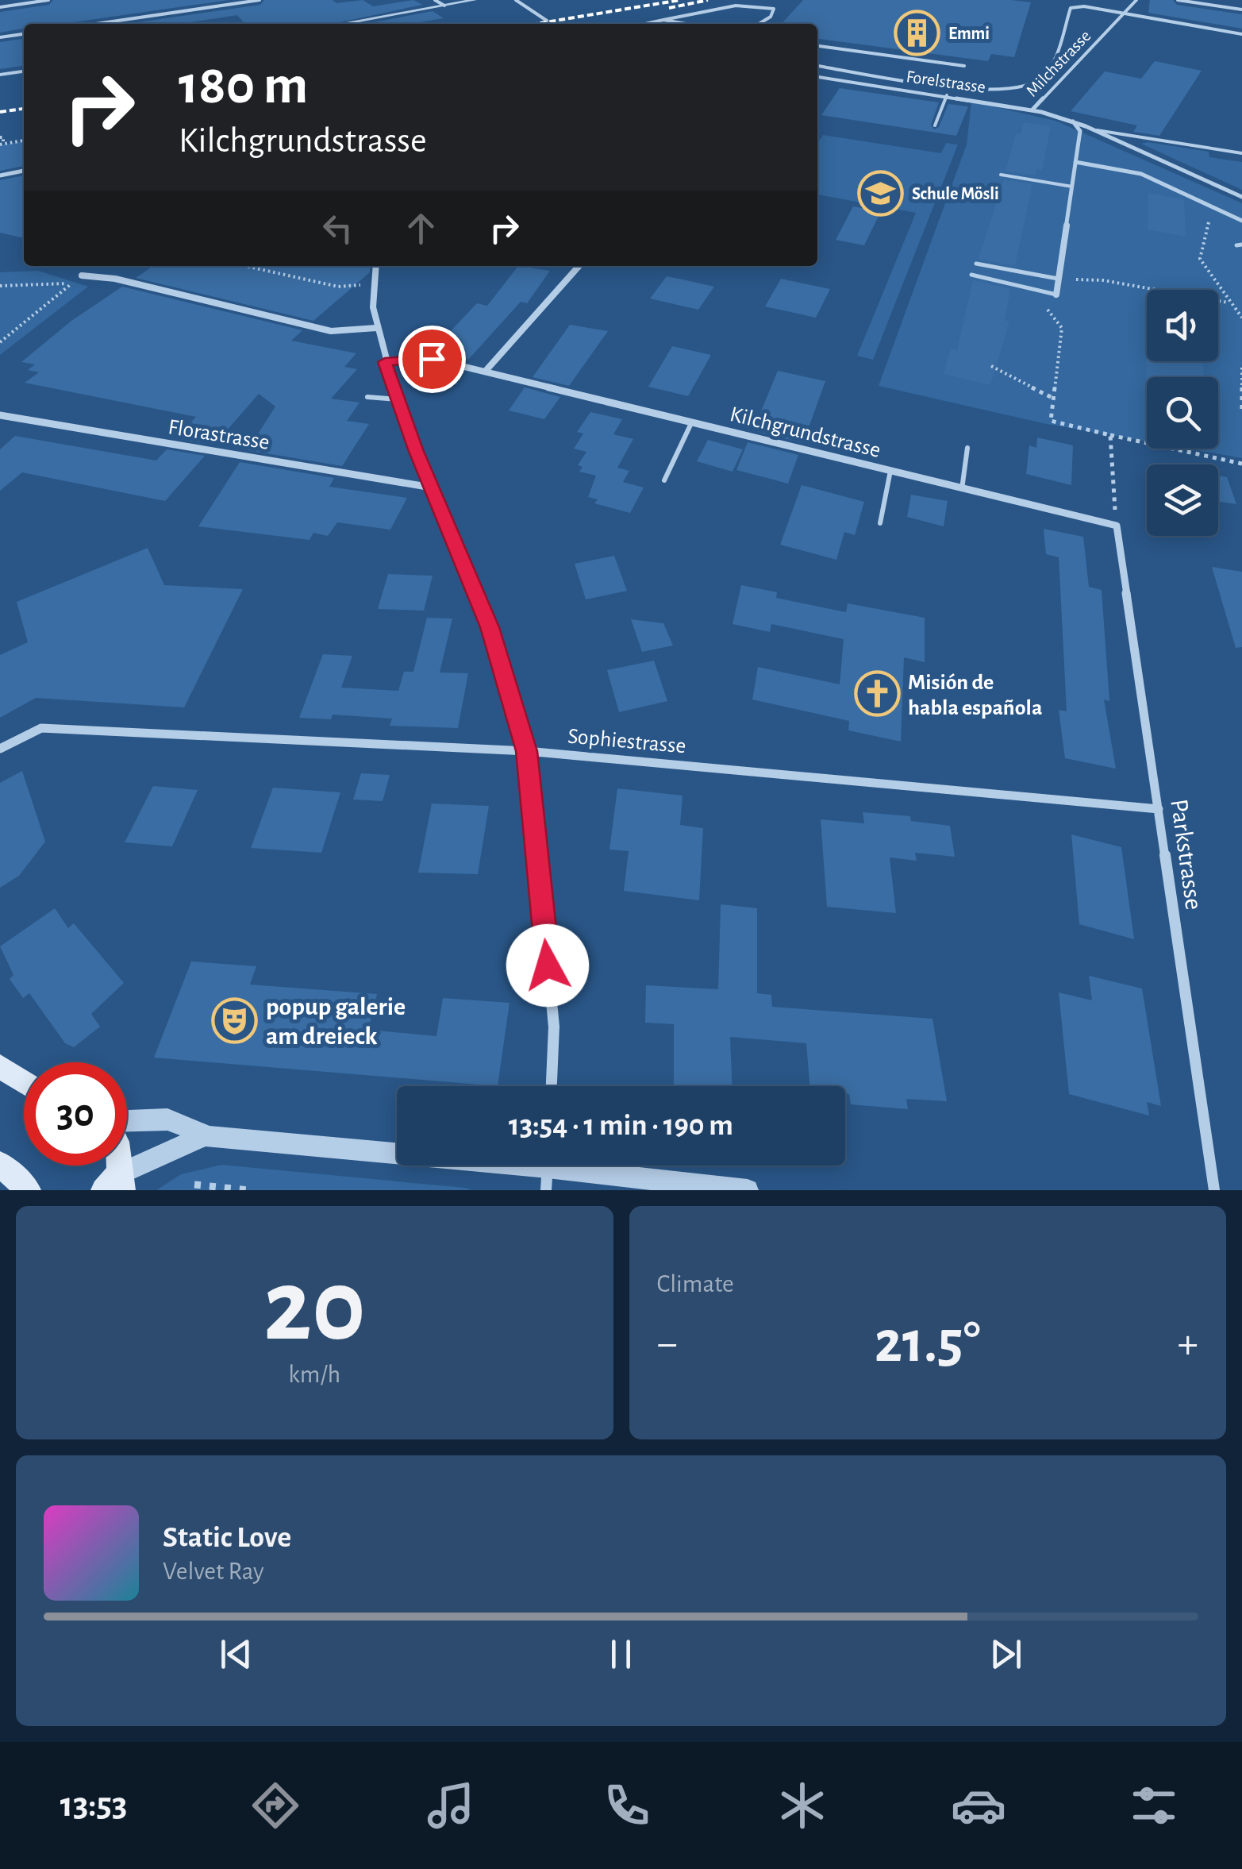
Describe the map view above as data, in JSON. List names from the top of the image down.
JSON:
{
  "streets": {
    "street": [
      "Milchstrasse",
      "Forelstrasse",
      "Kilchgrundstrasse",
      "Florastrasse",
      "Sophiestrasse",
      "Parkstrasse"
    ]
  },
  "crossings": [
    ["Milchstrasse", "Forelstrasse"],
    ["Kilchgrundstrasse", "Parkstrasse"],
    ["Sophiestrasse", "Parkstrasse"]
  ],
  "places": {
    "building": ["Emmi"],
    "school or university": ["Schule Mösli"],
    "church": ["Misión de habla española"],
    "theatre": ["popup galerie am dreieck"]
  },
  "page": {
    "turn": ["180 m", "Kilchgrundstrasse"],
    "limit": "30",
    "trip": "13:54 · 1 min · 190 m",
    "tile": [
      ["20", "km/h"],
      "Climate"
    ],
    "heat": ["−", "21.5°", "+"],
    "song": ["Static Love", "Velvet Ray"],
    "tabs": "13:53"
  }
}
